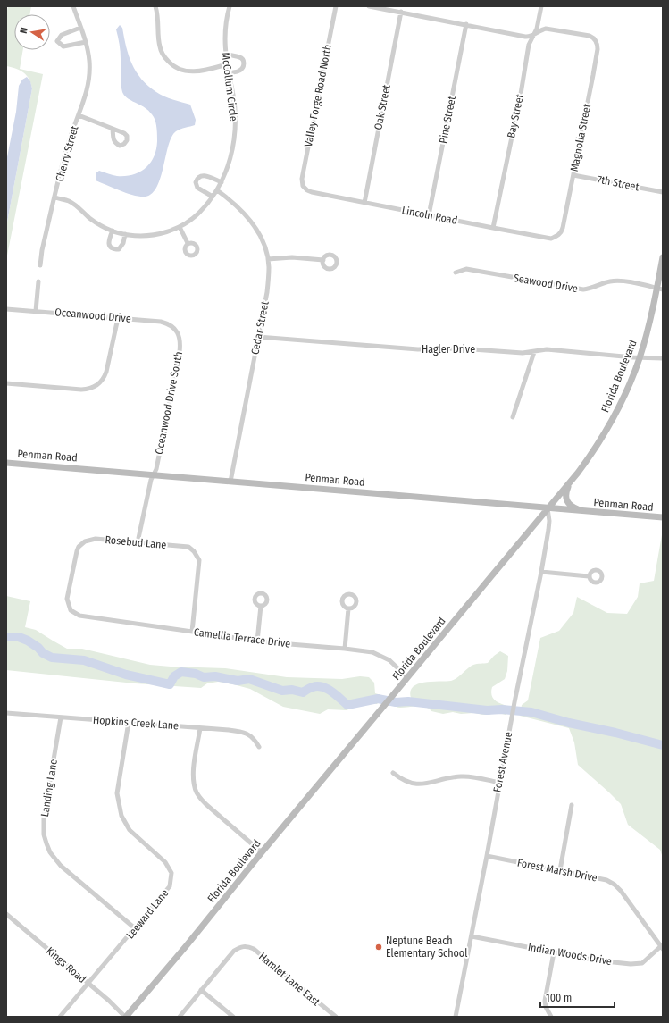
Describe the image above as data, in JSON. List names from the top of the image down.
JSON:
{
  "streets": {
    "street": [
      "McCollum Circle",
      "Valley Forge Road North",
      "Oak Street",
      "Bay Street",
      "Pine Street",
      "Magnolia Street",
      "Cherry Street",
      "7th Street",
      "Lincoln Road",
      "Seawood Drive",
      "Oceanwood Drive",
      "Cedar Street",
      "Hagler Drive",
      "Florida Boulevard",
      "Oceanwood Drive South",
      "Penman Road",
      "Rosebud Lane",
      "Camellia Terrace Drive",
      "Hopkins Creek Lane",
      "Forest Avenue",
      "Landing Lane",
      "Forest Marsh Drive",
      "Leeward Lane",
      "Indian Woods Drive",
      "Kings Road",
      "Hamlet Lane East"
    ]
  },
  "crossings": [
    ["McCollum Circle", "Cherry Street"],
    ["McCollum Circle", "Cedar Street"],
    ["Valley Forge Road North", "Lincoln Road"],
    ["Oak Street", "Lincoln Road"],
    ["Bay Street", "Magnolia Street"],
    ["Bay Street", "Lincoln Road"],
    ["Pine Street", "Lincoln Road"],
    ["Magnolia Street", "7th Street"],
    ["Magnolia Street", "Lincoln Road"],
    ["Seawood Drive", "Florida Boulevard"],
    ["Oceanwood Drive", "Oceanwood Drive South"],
    ["Cedar Street", "Hagler Drive"],
    ["Cedar Street", "Penman Road"],
    ["Hagler Drive", "Florida Boulevard"],
    ["Florida Boulevard", "Penman Road"],
    ["Florida Boulevard", "Camellia Terrace Drive"],
    ["Florida Boulevard", "Forest Avenue"],
    ["Florida Boulevard", "Kings Road"],
    ["Oceanwood Drive South", "Penman Road"],
    ["Oceanwood Drive South", "Rosebud Lane"],
    ["Penman Road", "Forest Avenue"],
    ["Rosebud Lane", "Camellia Terrace Drive"],
    ["Hopkins Creek Lane", "Landing Lane"],
    ["Hopkins Creek Lane", "Leeward Lane"],
    ["Forest Avenue", "Forest Marsh Drive"],
    ["Forest Avenue", "Indian Woods Drive"],
    ["Landing Lane", "Leeward Lane"],
    ["Forest Marsh Drive", "Indian Woods Drive"],
    ["Leeward Lane", "Kings Road"]
  ],
  "places": ["Neptune Beach Elementary School"],
  "scale_bar": "100 m",
  "north": "left"
}
